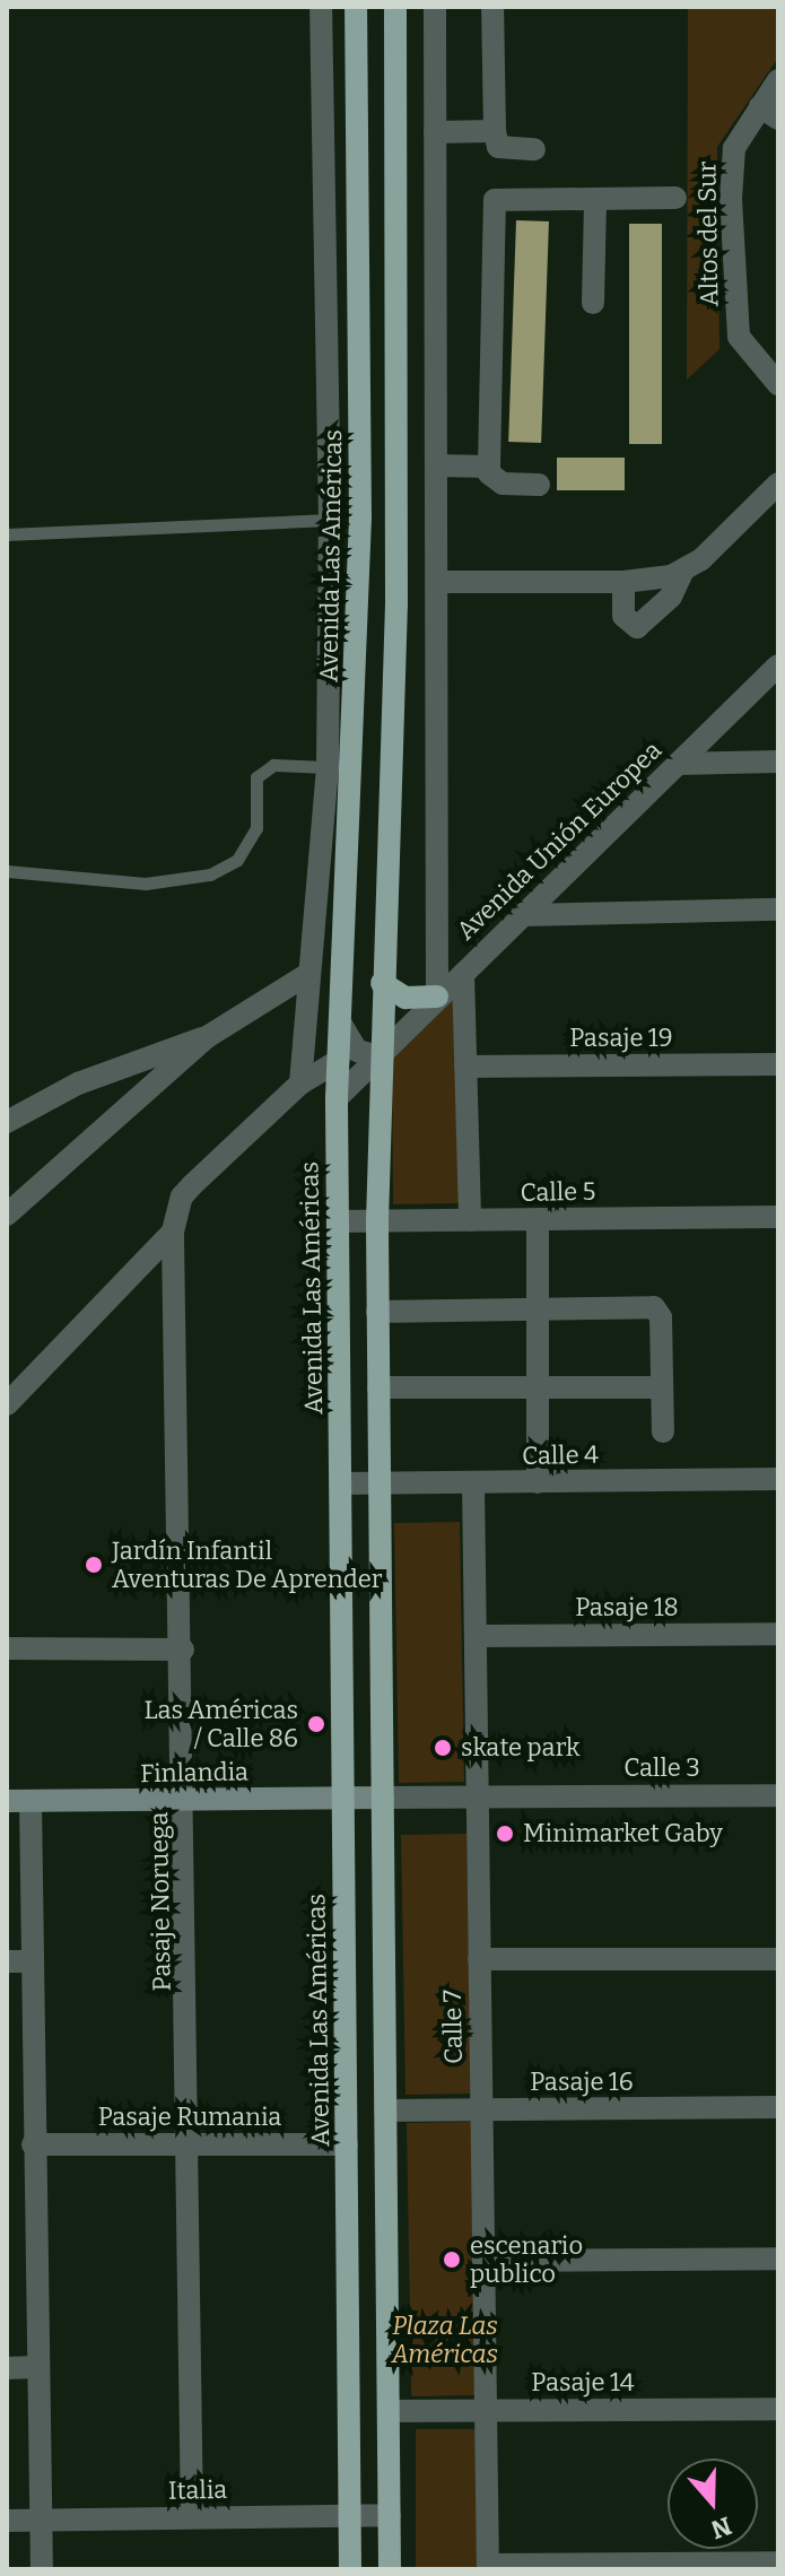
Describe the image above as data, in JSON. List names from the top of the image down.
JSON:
{
  "streets": {
    "main road": ["Avenida Las Américas"],
    "street": [
      "Altos del Sur",
      "Avenida Unión Europea",
      "Pasaje 19",
      "Calle 5",
      "Calle 4",
      "Pasaje 18",
      "Calle 3",
      "Finlandia",
      "Pasaje Noruega",
      "Calle 7",
      "Pasaje 16",
      "Pasaje Rumania",
      "Pasaje 14",
      "Italia"
    ]
  },
  "crossings": [
    ["Avenida Las Américas", "Avenida Unión Europea"],
    ["Avenida Las Américas", "Calle 5"],
    ["Avenida Las Américas", "Calle 4"],
    ["Avenida Las Américas", "Finlandia"],
    ["Avenida Las Américas", "Pasaje Rumania"],
    ["Avenida Las Américas", "Italia"],
    ["Calle 4", "Calle 7"],
    ["Pasaje 18", "Calle 7"],
    ["Calle 3", "Finlandia"],
    ["Calle 3", "Calle 7"],
    ["Finlandia", "Pasaje Noruega"],
    ["Pasaje Noruega", "Pasaje Rumania"],
    ["Pasaje Noruega", "Italia"],
    ["Calle 7", "Pasaje 16"],
    ["Calle 7", "Pasaje 14"]
  ],
  "parks": ["Plaza Las Américas"],
  "places": [
    "Jardín Infantil Aventuras De Aprender",
    "Las Américas / Calle 86",
    "skate park",
    "Minimarket Gaby",
    "escenario publico"
  ],
  "north": "bottom"
}
